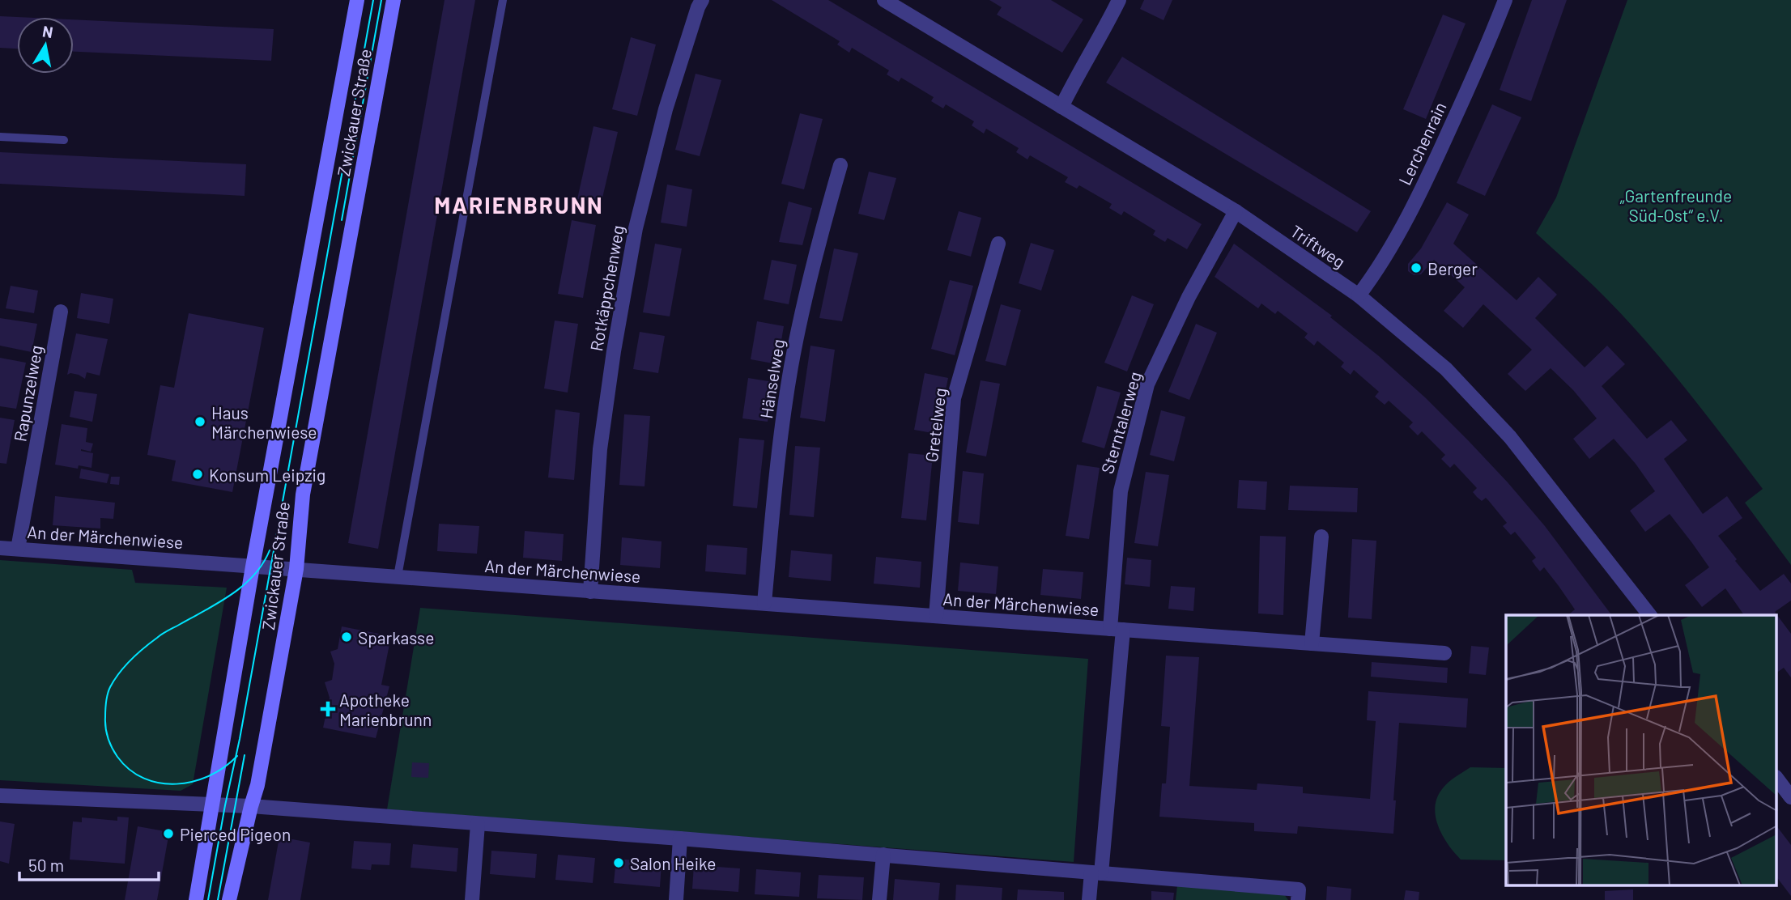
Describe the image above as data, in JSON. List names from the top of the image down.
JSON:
{
  "streets": {
    "main road": ["Zwickauer Straße"],
    "street": [
      "Lerchenrain",
      "Triftweg",
      "Rotkäppchenweg",
      "Hänselweg",
      "Rapunzelweg",
      "Sterntalerweg",
      "Gretelweg",
      "An der Märchenwiese"
    ]
  },
  "crossings": [
    ["Zwickauer Straße", "An der Märchenwiese"],
    ["Lerchenrain", "Triftweg"],
    ["Triftweg", "Sterntalerweg"],
    ["Rotkäppchenweg", "An der Märchenwiese"],
    ["Hänselweg", "An der Märchenwiese"],
    ["Rapunzelweg", "An der Märchenwiese"],
    ["Sterntalerweg", "An der Märchenwiese"],
    ["Gretelweg", "An der Märchenwiese"]
  ],
  "districts": ["MARIENBRUNN"],
  "parks": ["„Gartenfreunde Süd-Ost“ e.V."],
  "places": {
    "other": [
      "Berger",
      "Haus Märchenwiese",
      "Konsum Leipzig",
      "Sparkasse",
      "Pierced Pigeon",
      "Salon Heike"
    ],
    "health": ["Apotheke Marienbrunn"]
  },
  "scale_bar": "50 m",
  "north": "top"
}
